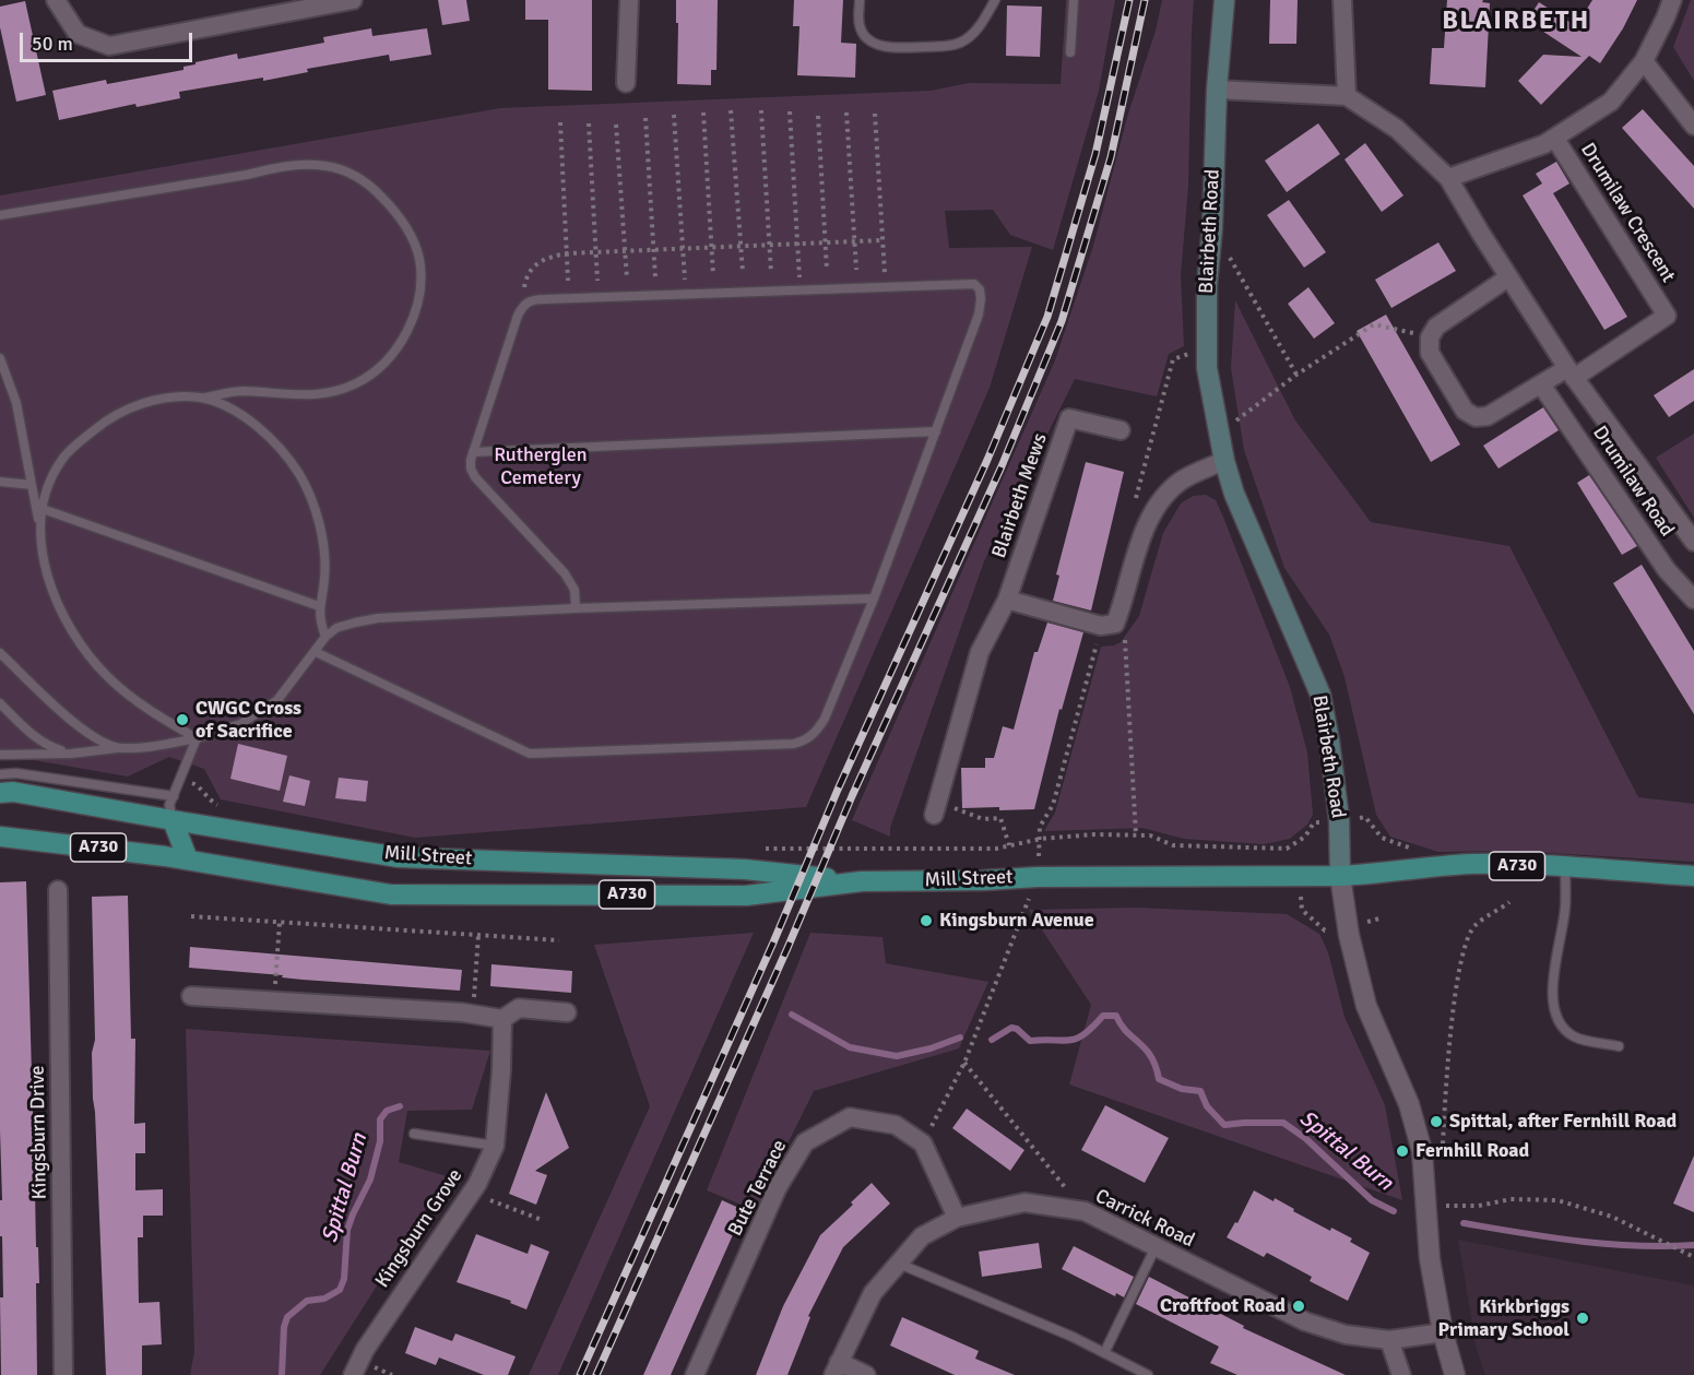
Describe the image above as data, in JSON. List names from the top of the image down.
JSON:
{
  "streets": {
    "main road": ["Blairbeth Road", "A730", "Mill Street"],
    "street": [
      "Drumilaw Crescent",
      "Drumilaw Road",
      "Blairbeth Mews",
      "Kingsburn Drive",
      "Bute Terrace",
      "Carrick Road",
      "Kingsburn Grove"
    ]
  },
  "crossings": [
    ["Drumilaw Crescent", "Drumilaw Road"],
    ["Blairbeth Road", "A730"],
    ["A730", "Mill Street"]
  ],
  "districts": ["BLAIRBETH"],
  "water": ["Spittal Burn"],
  "parks": ["Rutherglen Cemetery"],
  "places": [
    "CWGC Cross of Sacrifice",
    "Kingsburn Avenue",
    "Spittal, after Fernhill Road",
    "Fernhill Road",
    "Croftfoot Road",
    "Kirkbriggs Primary School"
  ],
  "scale_bar": "50 m"
}
